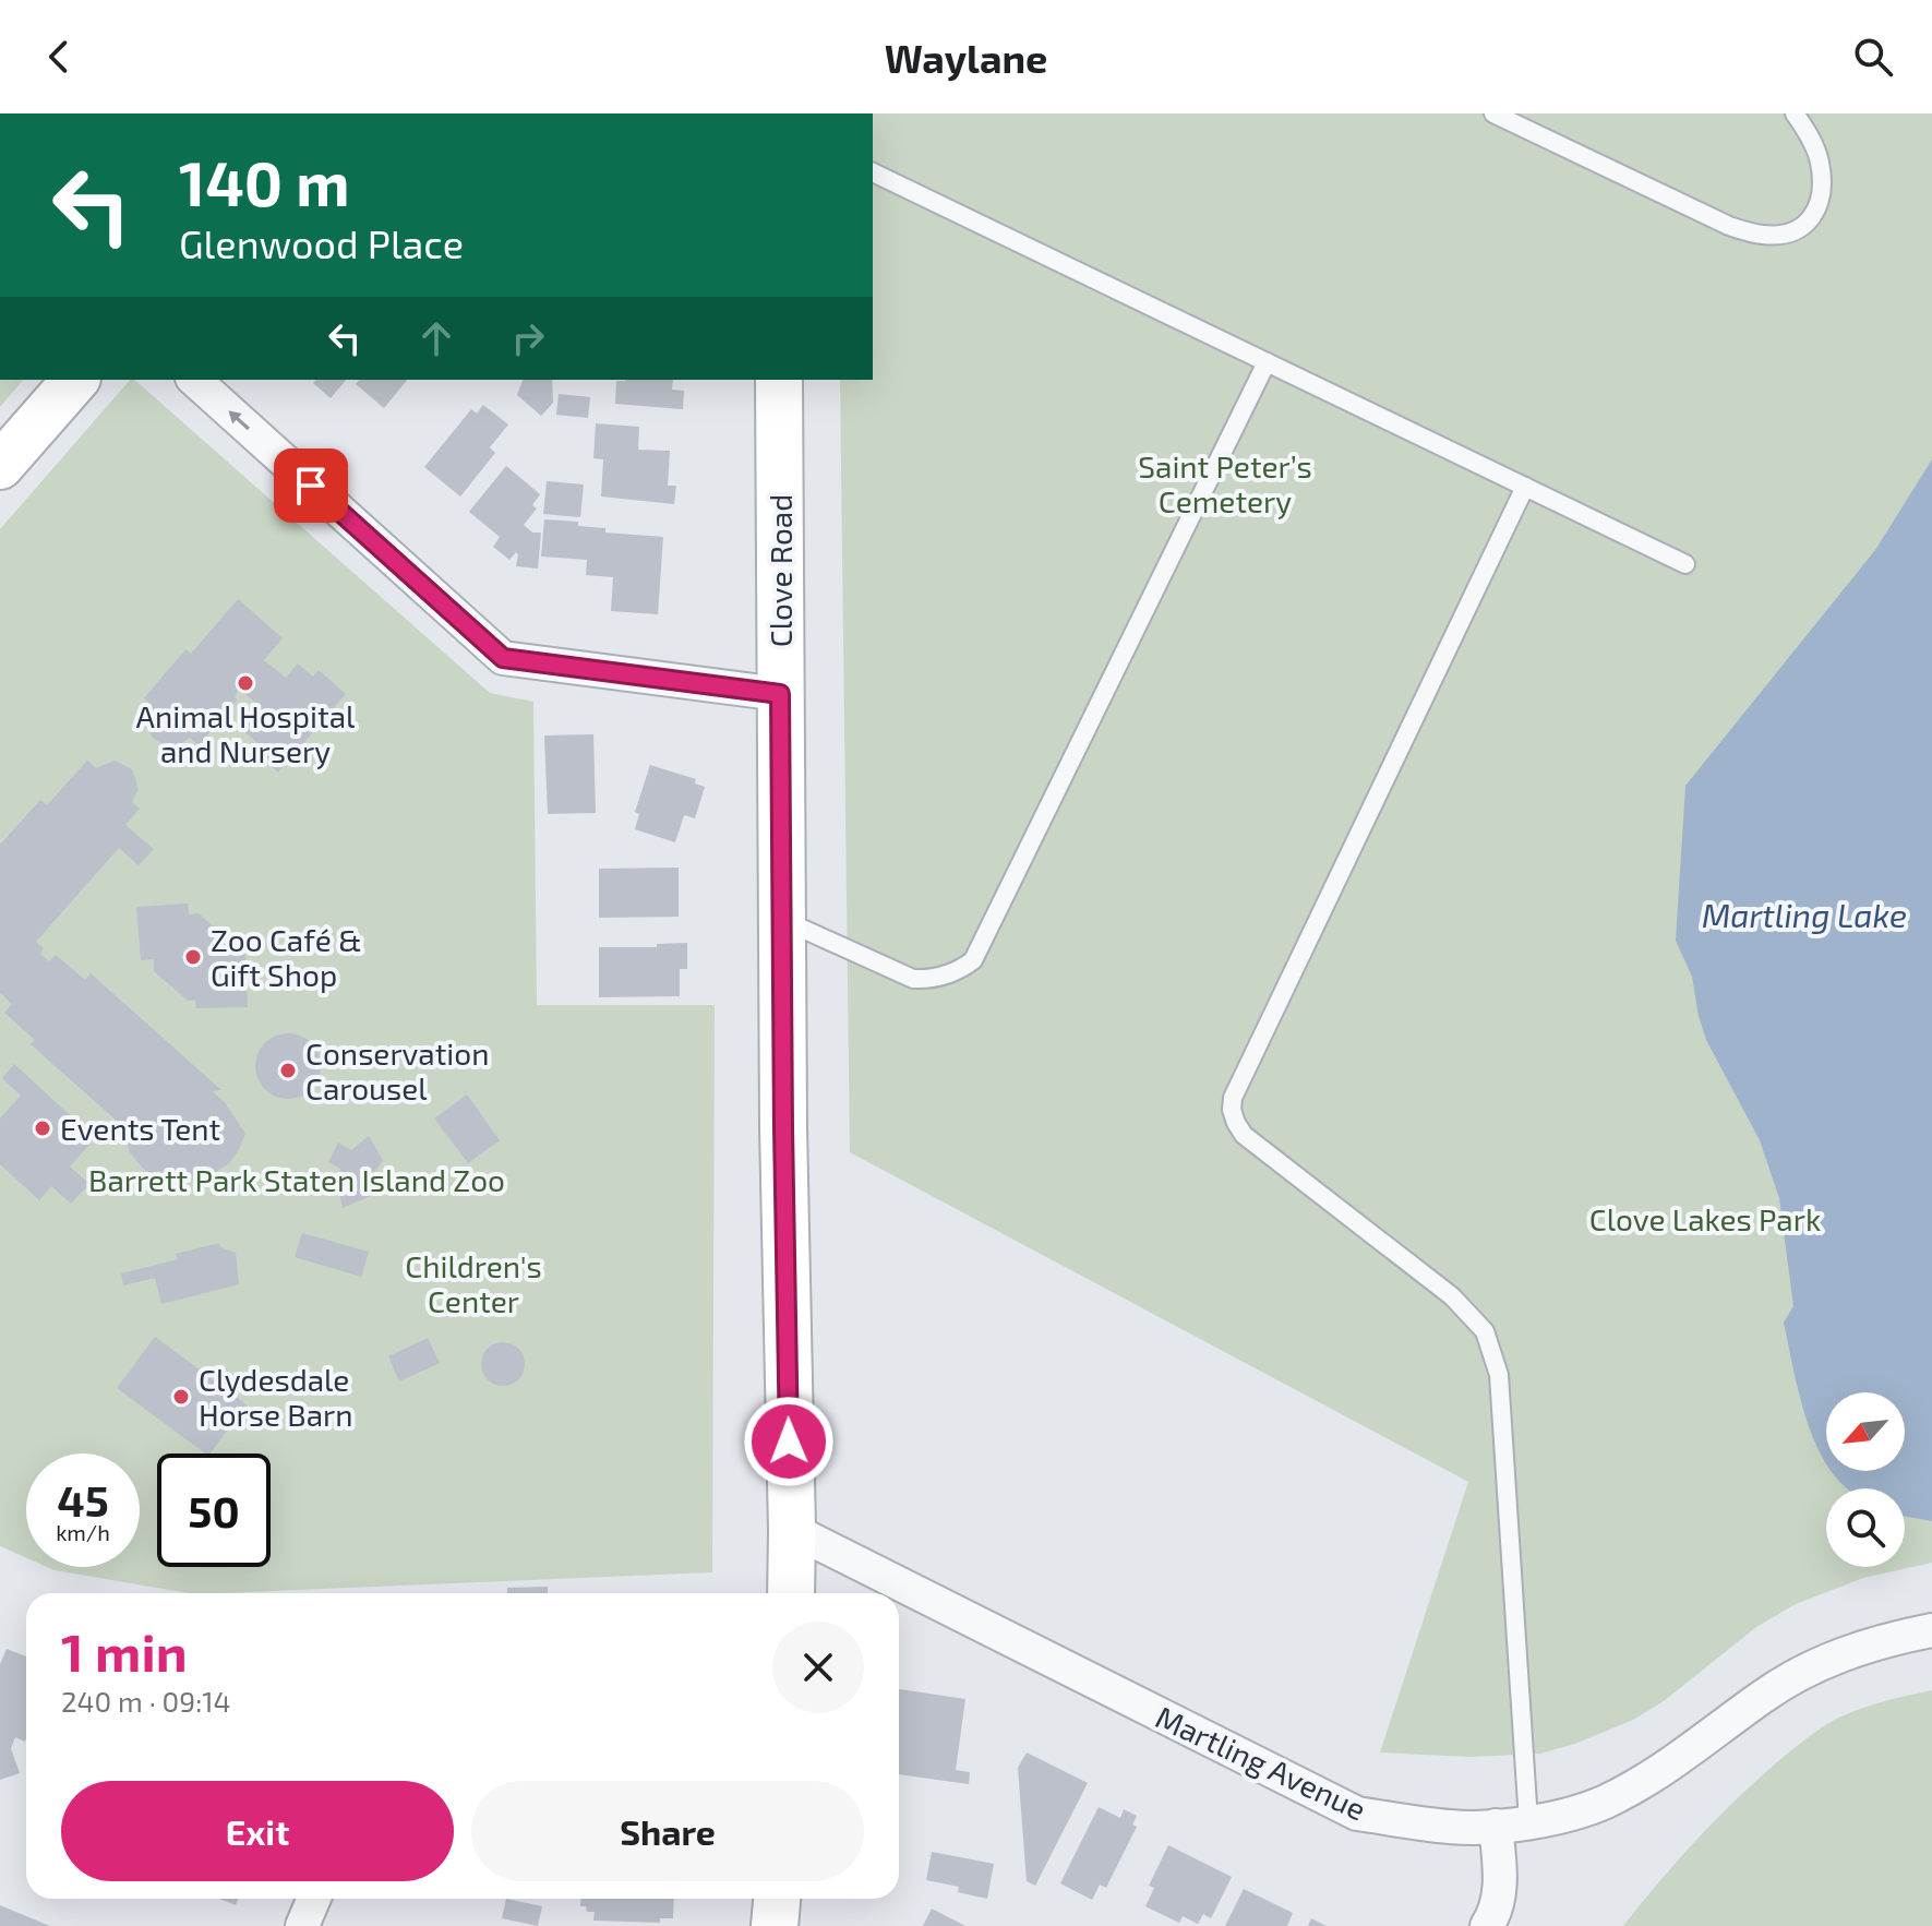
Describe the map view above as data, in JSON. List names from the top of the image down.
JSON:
{
  "streets": {
    "main road": ["Clove Road"],
    "street": ["Martling Avenue"]
  },
  "crossings": [
    ["Clove Road", "Martling Avenue"]
  ],
  "water": ["Martling Lake"],
  "parks": [
    "Saint Peter’s Cemetery",
    "Barrett Park Staten Island Zoo",
    "Clove Lakes Park",
    "Children's Center"
  ],
  "places": [
    "Animal Hospital and Nursery",
    "Zoo Café & Gift Shop",
    "Conservation Carousel",
    "Events Tent",
    "Clydesdale Horse Barn"
  ],
  "north": "bottom left",
  "page": {
    "header": "Waylane",
    "turn": ["140 m", "Glenwood Place"],
    "speed": "45 km/h",
    "limit": "50",
    "heading": ["1 min", "240 m · 09:14"],
    "buttons": ["Exit", "Share"]
  }
}
